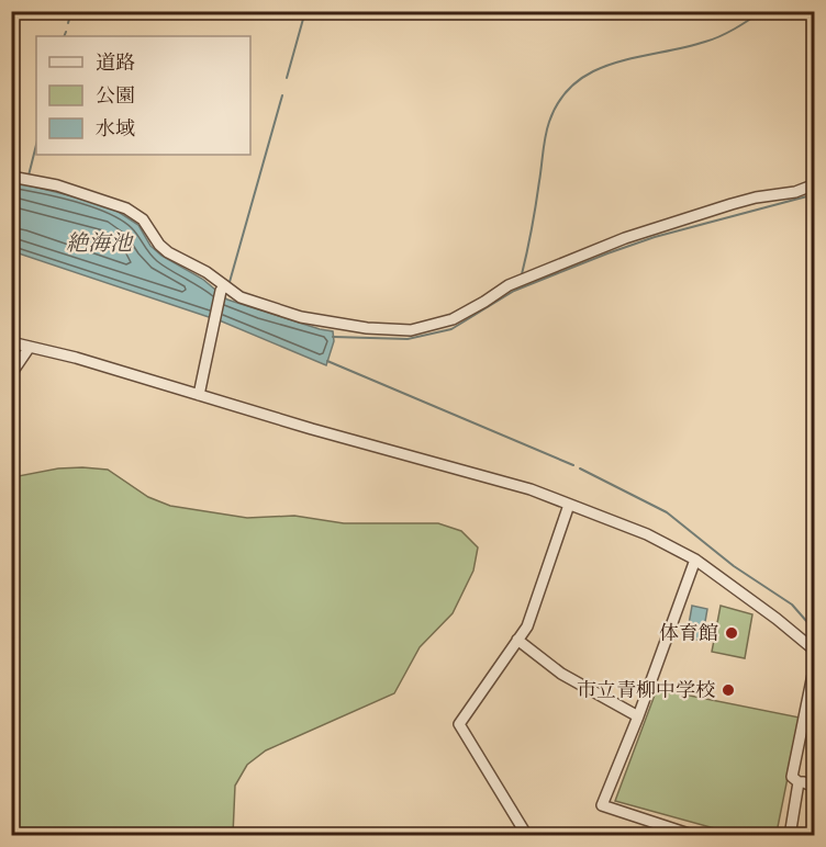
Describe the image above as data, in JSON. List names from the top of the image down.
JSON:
{
  "water": ["絶海池"],
  "places": ["体育館", "市立青柳中学校"],
  "legend": ["道路", "公園", "水域"]
}
